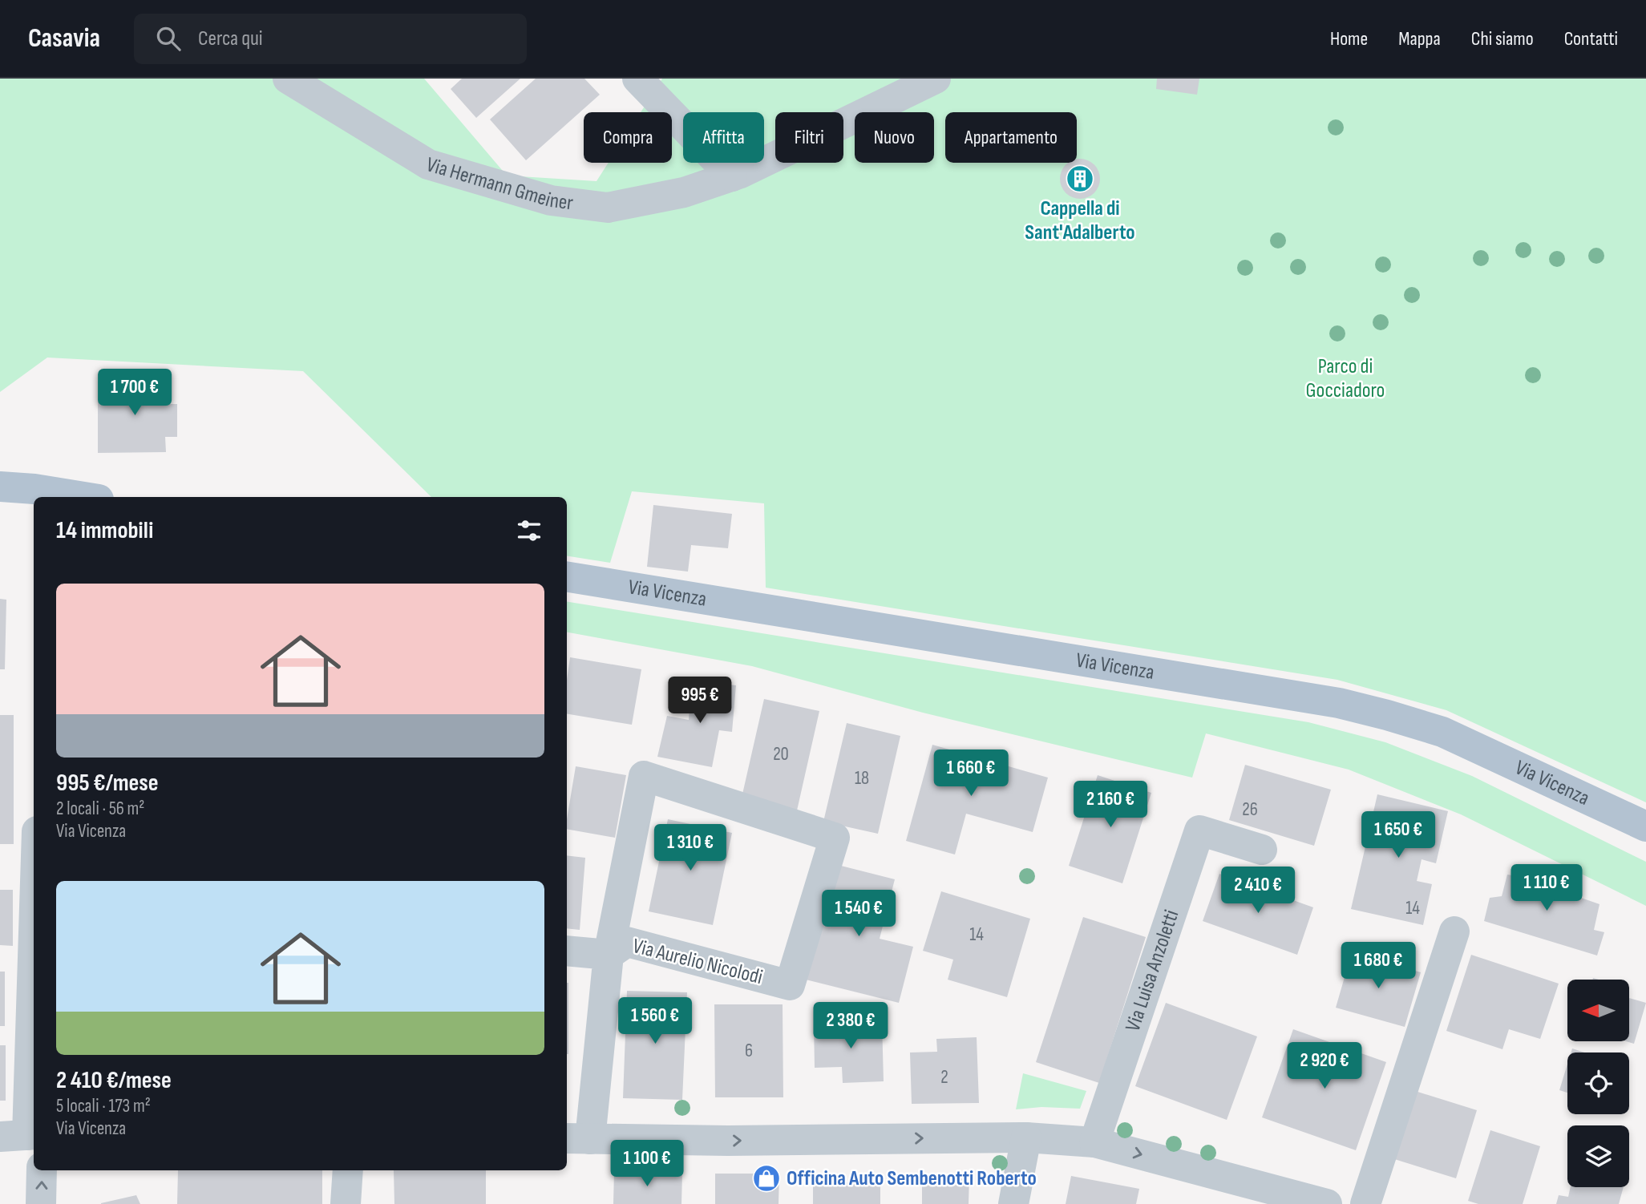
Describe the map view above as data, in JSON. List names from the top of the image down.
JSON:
{
  "streets": {
    "main road": ["Via Vicenza"],
    "street": ["Via Hermann Gmeiner", "Via Aurelio Nicolodi", "Via Luisa Anzoletti"]
  },
  "parks": ["Parco di Gocciadoro"],
  "places": {
    "building": ["Cappella di Sant'Adalberto"],
    "shop": ["Officina Auto Sembenotti Roberto"]
  },
  "house_numbers": [
    "20",
    "18",
    "26",
    "14",
    "14",
    "6",
    "2"
  ],
  "north": "left",
  "page": {
    "header": "Casavia",
    "search": "Cerca qui",
    "nav": [
      "Home",
      "Mappa",
      "Chi siamo",
      "Contatti"
    ],
    "chip": [
      "Compra",
      "Affitta",
      "Filtri",
      "Nuovo",
      "Appartamento"
    ],
    "price": [
      "1 700 €",
      "995 €",
      "1 660 €",
      "2 160 €",
      "1 650 €",
      "1 310 €",
      "1 110 €",
      "2 410 €",
      "1 540 €",
      "1 680 €",
      "1 560 €",
      "2 380 €",
      "2 920 €",
      "1 100 €"
    ],
    "heading": "14 immobili",
    "list": [
      {
        "name": "995 €/mese",
        "note": "2 locali · 56 m² · Via Vicenza"
      },
      {
        "name": "2 410 €/mese",
        "note": "5 locali · 173 m² · Via Vicenza"
      }
    ]
  }
}
